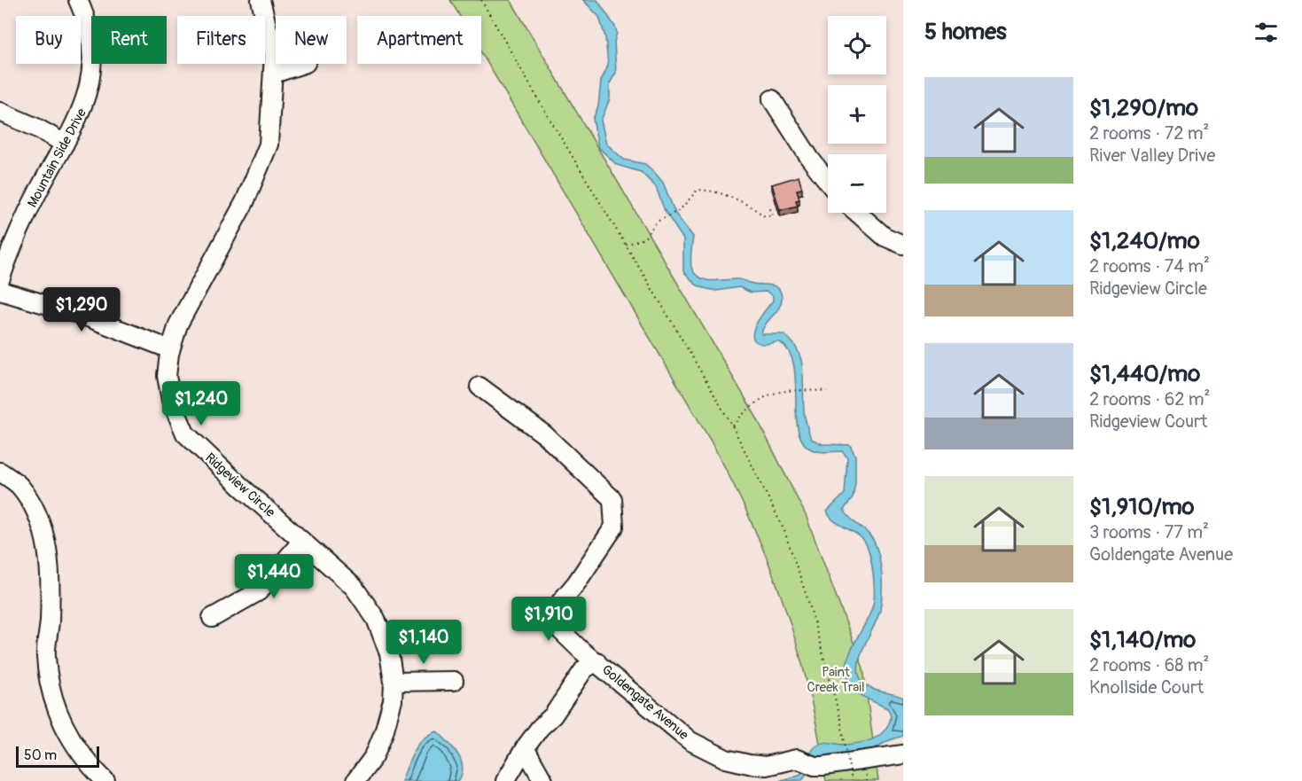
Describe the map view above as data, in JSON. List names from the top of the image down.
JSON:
{
  "streets": {
    "street": ["Mountain Side Drive", "Ridgeview Circle", "Goldengate Avenue"]
  },
  "parks": ["Paint Creek Trail"],
  "scale_bar": "50 m",
  "page": {
    "heading": "5 homes",
    "map_buttons": ["+", "−"],
    "chip": [
      "Buy",
      "Rent",
      "Filters",
      "New",
      "Apartment"
    ],
    "list": [
      {
        "name": "$1,290/mo",
        "note": "2 rooms · 72 m² · River Valley Drive"
      },
      {
        "name": "$1,240/mo",
        "note": "2 rooms · 74 m² · Ridgeview Circle"
      },
      {
        "name": "$1,440/mo",
        "note": "2 rooms · 62 m² · Ridgeview Court"
      },
      {
        "name": "$1,910/mo",
        "note": "3 rooms · 77 m² · Goldengate Avenue"
      },
      {
        "name": "$1,140/mo",
        "note": "2 rooms · 68 m² · Knollside Court"
      }
    ],
    "price": [
      "$1,290",
      "$1,240",
      "$1,440",
      "$1,910",
      "$1,140"
    ],
    "scale": "50 m"
  }
}
